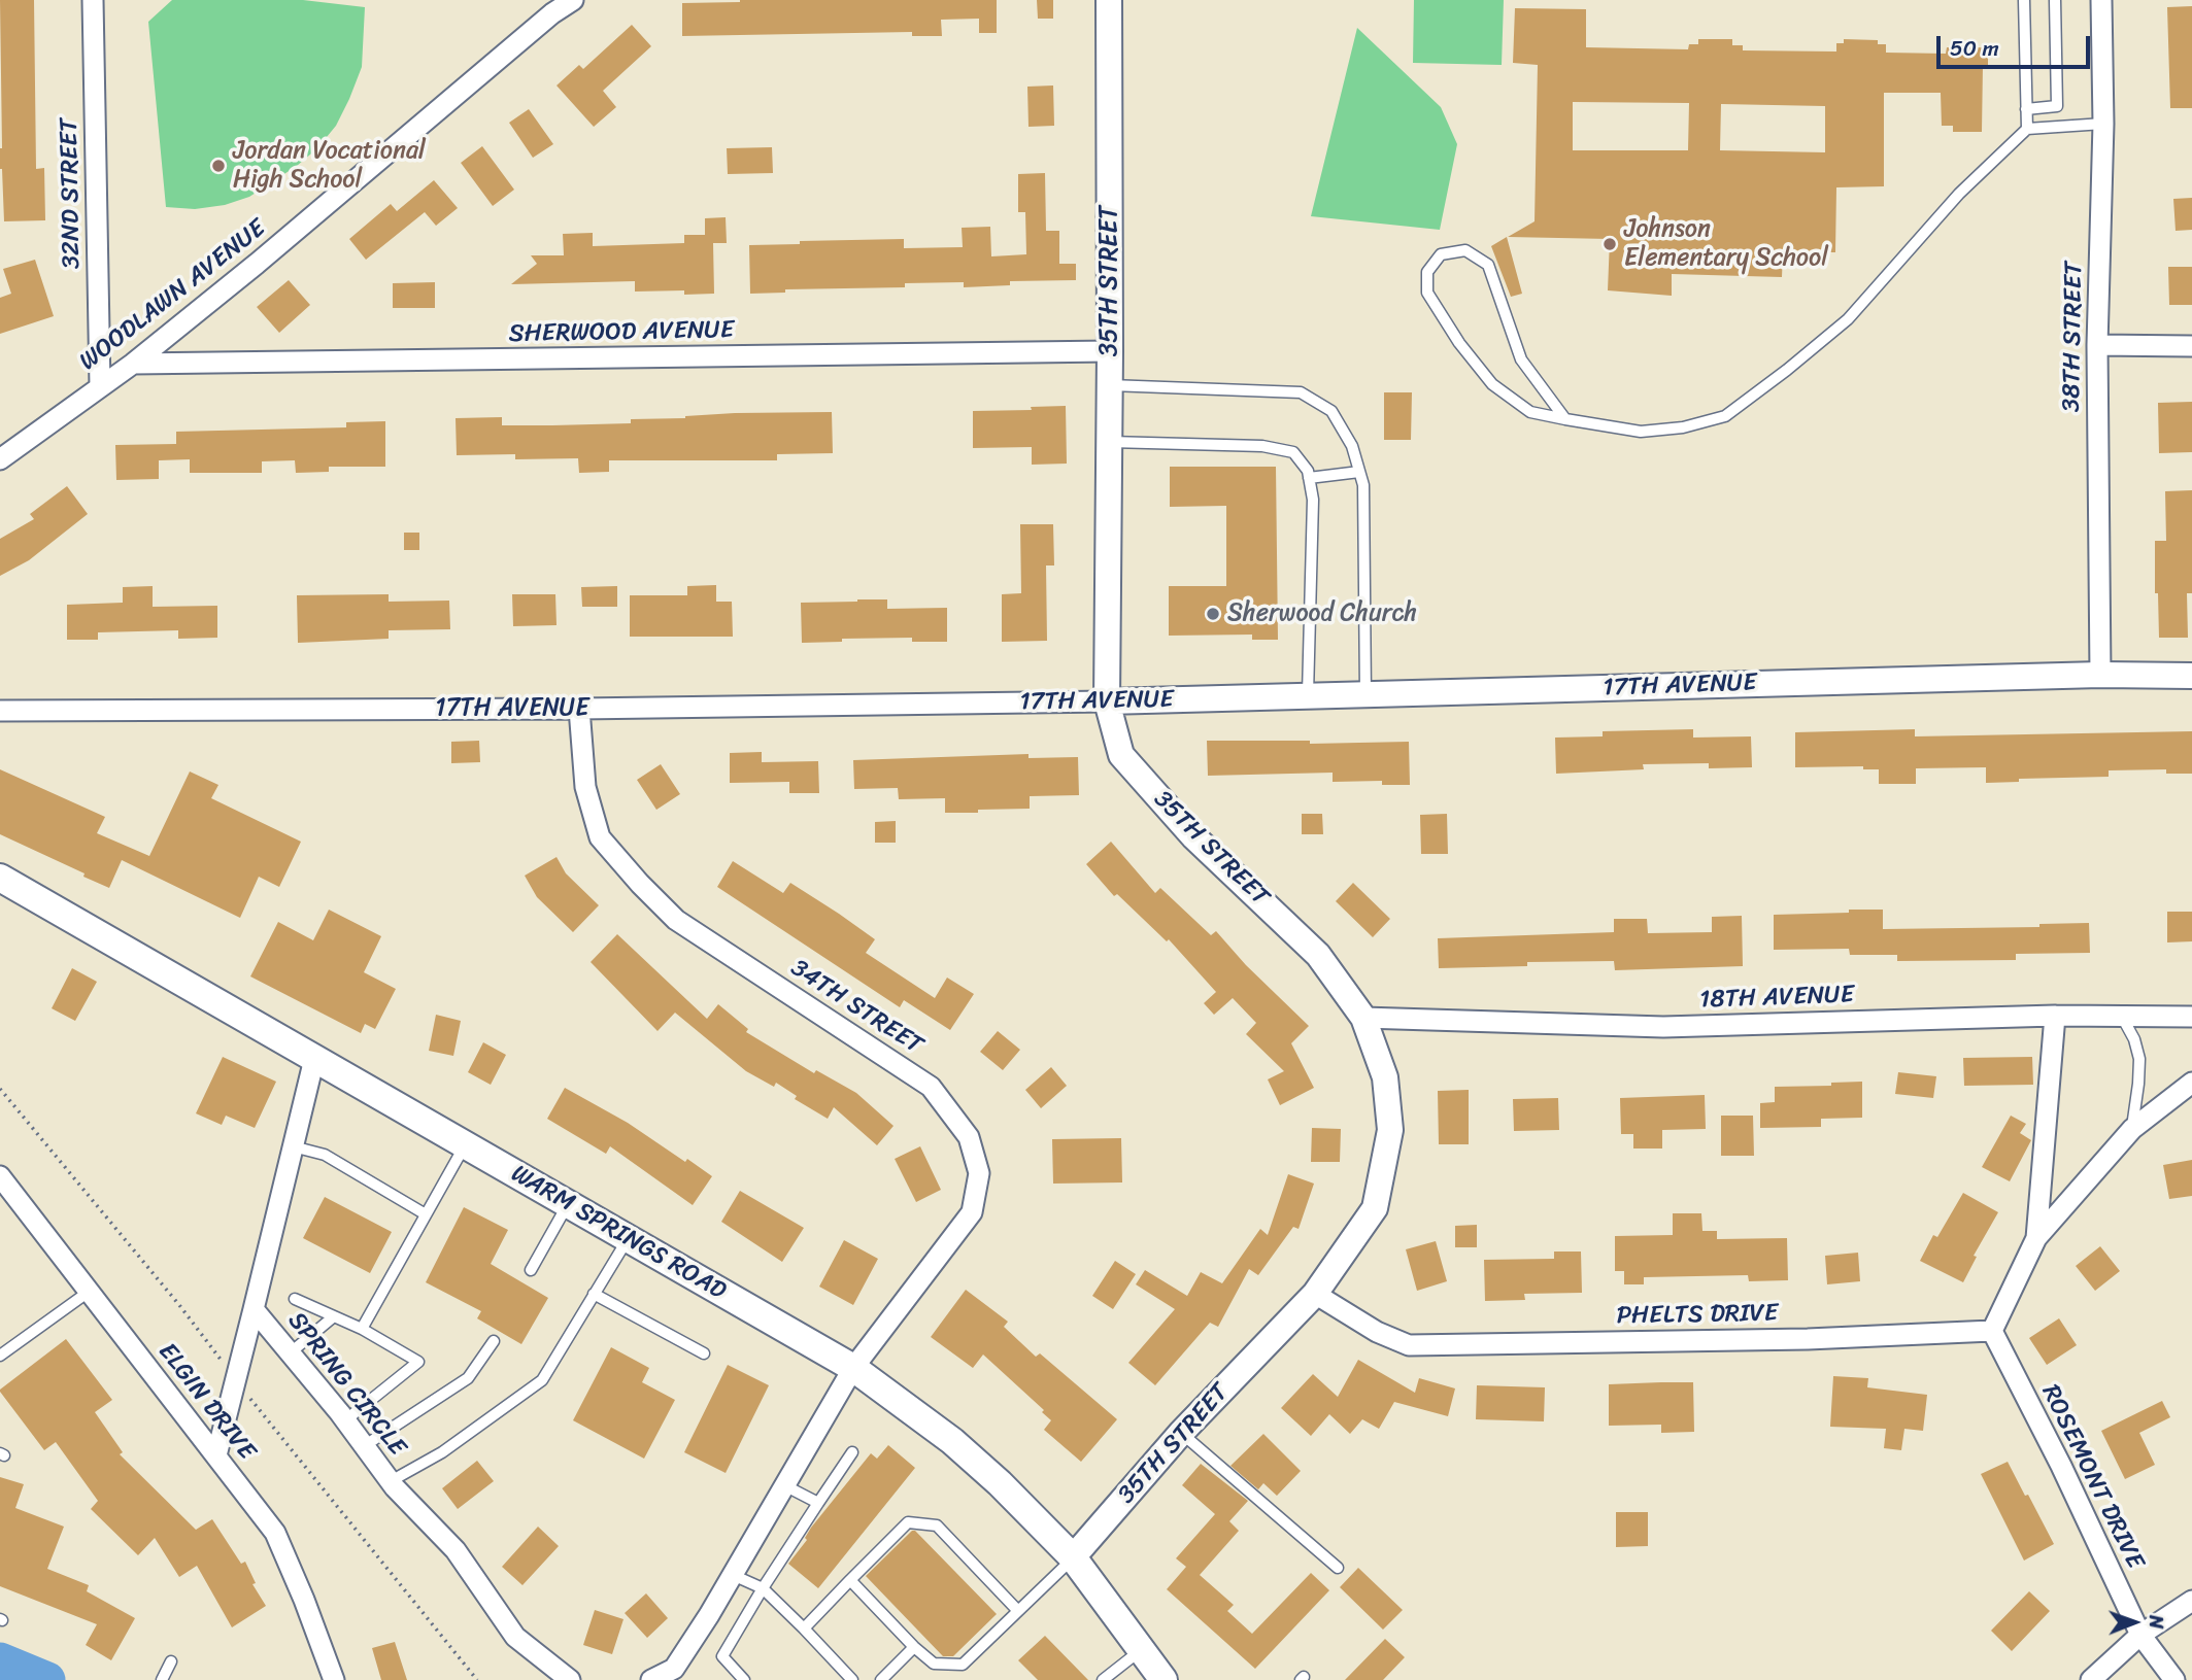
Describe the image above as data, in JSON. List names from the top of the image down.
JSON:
{
  "streets": {
    "main road": ["WARM SPRINGS ROAD"],
    "street": [
      "32ND STREET",
      "35TH STREET",
      "WOODLAWN AVENUE",
      "SHERWOOD AVENUE",
      "38TH STREET",
      "17TH AVENUE",
      "18TH AVENUE",
      "34TH STREET",
      "PHELTS DRIVE",
      "SPRING CIRCLE",
      "ELGIN DRIVE",
      "ROSEMONT DRIVE"
    ]
  },
  "crossings": [
    ["32ND STREET", "WOODLAWN AVENUE"],
    ["35TH STREET", "SHERWOOD AVENUE"],
    ["35TH STREET", "17TH AVENUE"],
    ["35TH STREET", "18TH AVENUE"],
    ["35TH STREET", "WARM SPRINGS ROAD"],
    ["35TH STREET", "PHELTS DRIVE"],
    ["WOODLAWN AVENUE", "SHERWOOD AVENUE"],
    ["38TH STREET", "17TH AVENUE"],
    ["17TH AVENUE", "34TH STREET"],
    ["34TH STREET", "WARM SPRINGS ROAD"],
    ["WARM SPRINGS ROAD", "SPRING CIRCLE"],
    ["PHELTS DRIVE", "ROSEMONT DRIVE"]
  ],
  "places": ["Jordan Vocational High School", "Johnson Elementary School", "Sherwood Church"],
  "scale_bar": "50 m",
  "north": "right"
}
